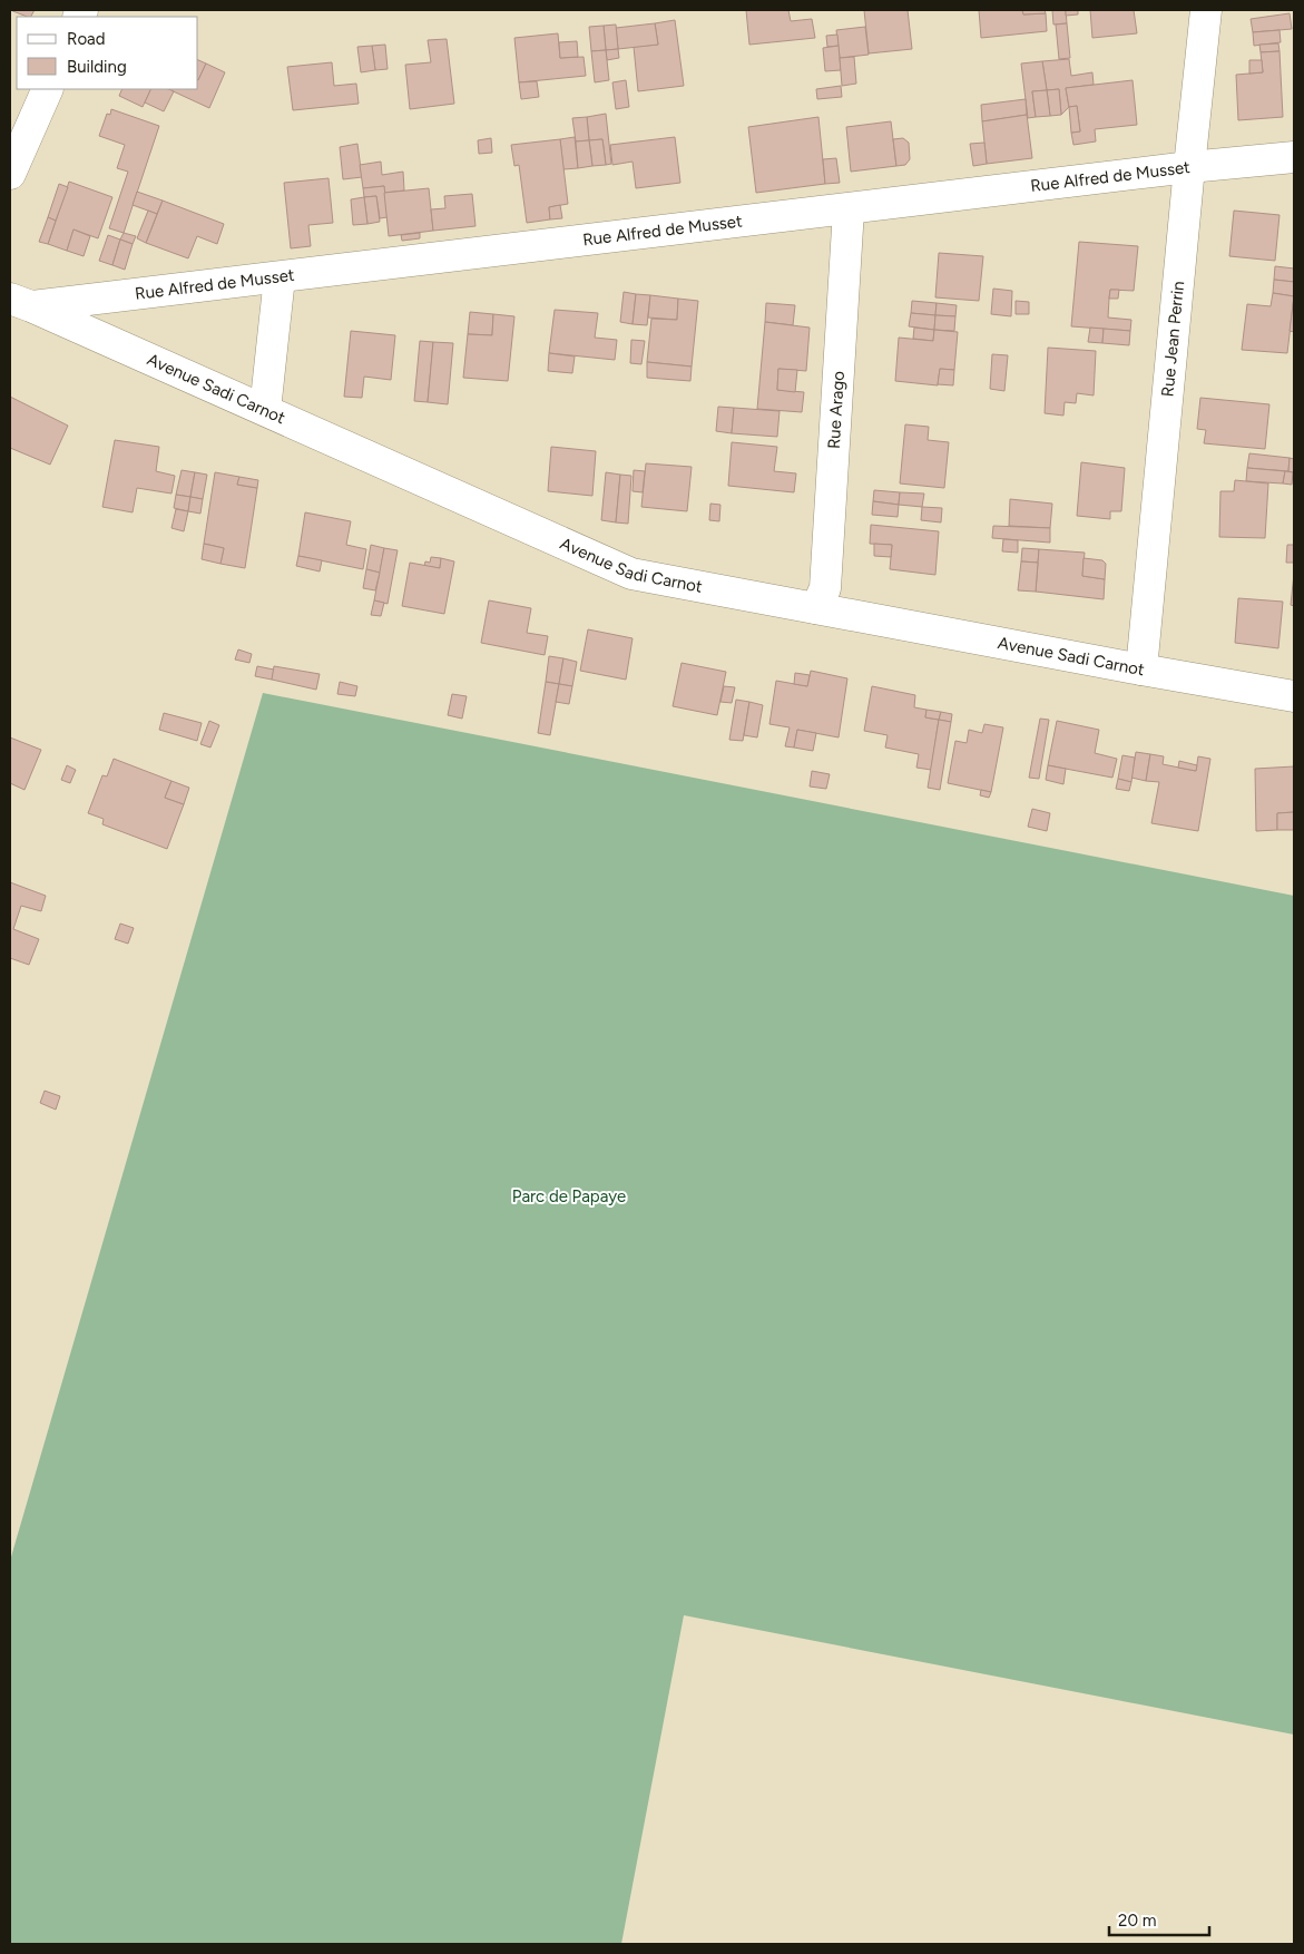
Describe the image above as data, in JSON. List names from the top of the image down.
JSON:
{
  "streets": {
    "street": [
      "Rue Alfred de Musset",
      "Rue Jean Perrin",
      "Avenue Sadi Carnot",
      "Rue Arago"
    ]
  },
  "crossings": [
    ["Rue Alfred de Musset", "Rue Jean Perrin"],
    ["Rue Alfred de Musset", "Avenue Sadi Carnot"],
    ["Rue Alfred de Musset", "Rue Arago"],
    ["Rue Jean Perrin", "Avenue Sadi Carnot"],
    ["Avenue Sadi Carnot", "Rue Arago"]
  ],
  "parks": ["Parc de Papaye"],
  "legend": ["Road", "Building"],
  "scale_bar": "20 m"
}
